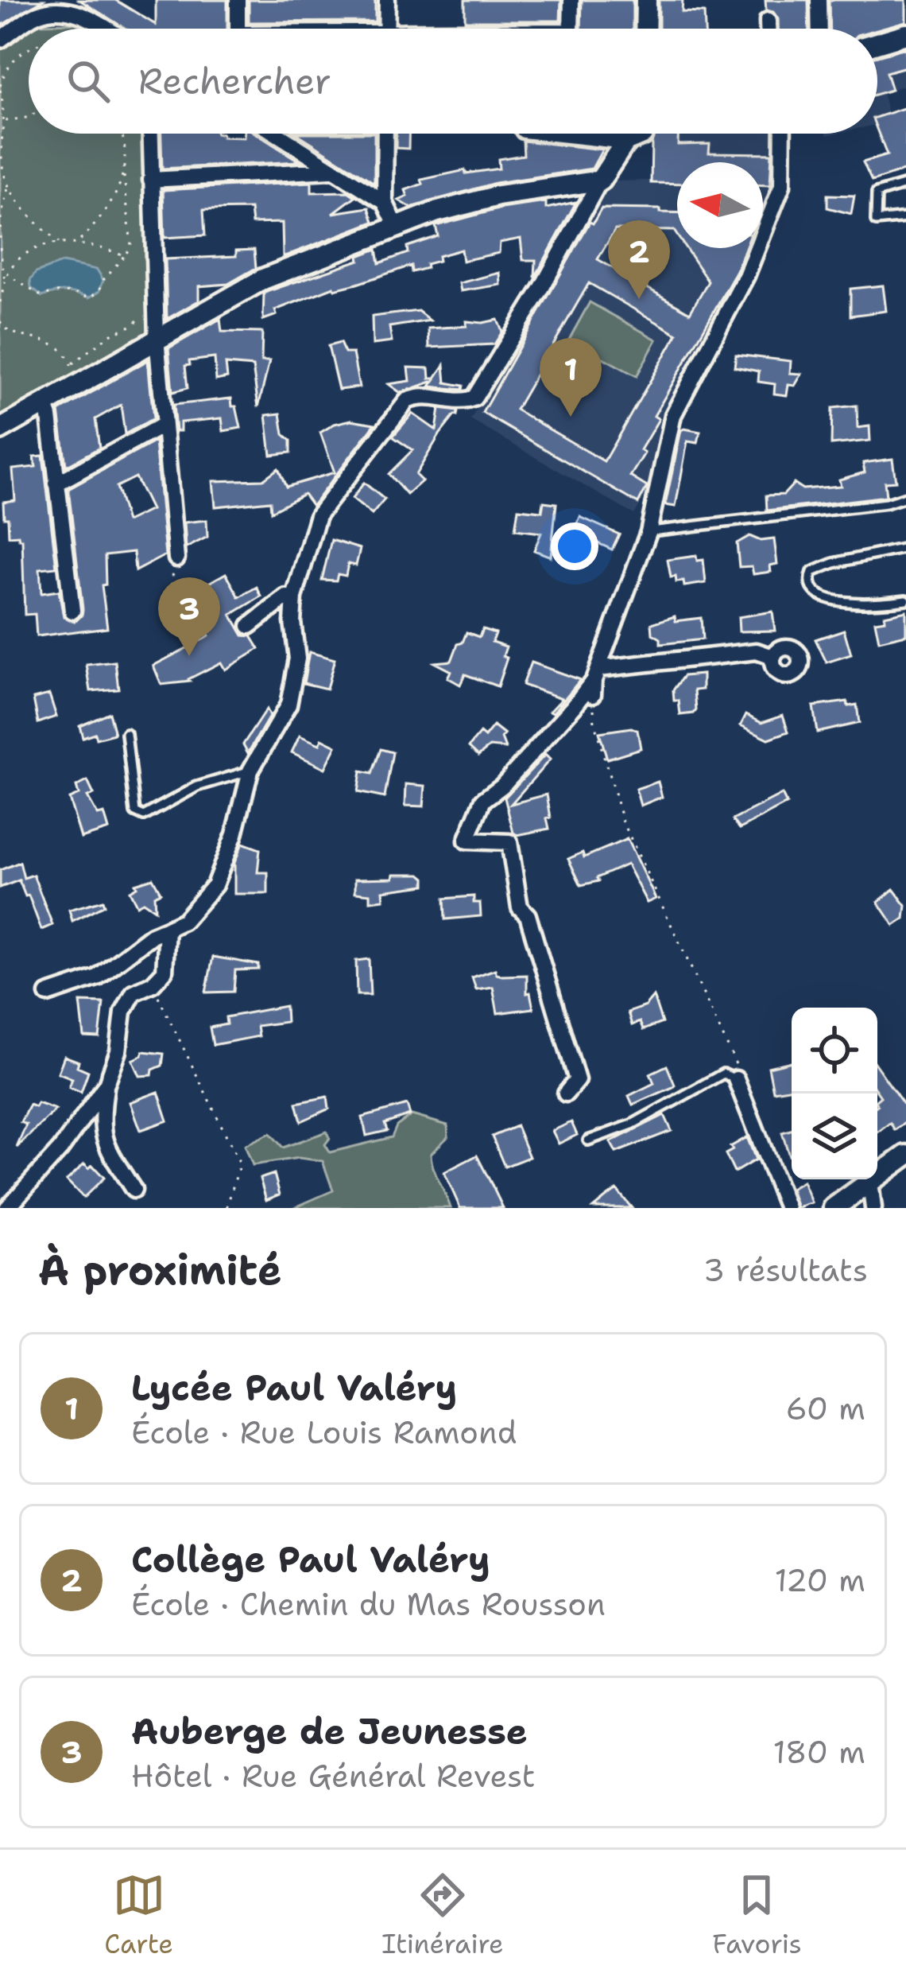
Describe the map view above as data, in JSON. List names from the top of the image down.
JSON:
{
  "north": "left",
  "page": {
    "search": "Rechercher",
    "pins": ["2", "1", "3"],
    "heading": ["À proximité", "3 résultats"],
    "list": [
      {
        "mark": "1",
        "name": "Lycée Paul Valéry",
        "note": "École · Rue Louis Ramond",
        "value": "60 m"
      },
      {
        "mark": "2",
        "name": "Collège Paul Valéry",
        "note": "École · Chemin du Mas Rousson",
        "value": "120 m"
      },
      {
        "mark": "3",
        "name": "Auberge de Jeunesse",
        "note": "Hôtel · Rue Général Revest",
        "value": "180 m"
      }
    ],
    "nav": ["Carte", "Itinéraire", "Favoris"]
  }
}
